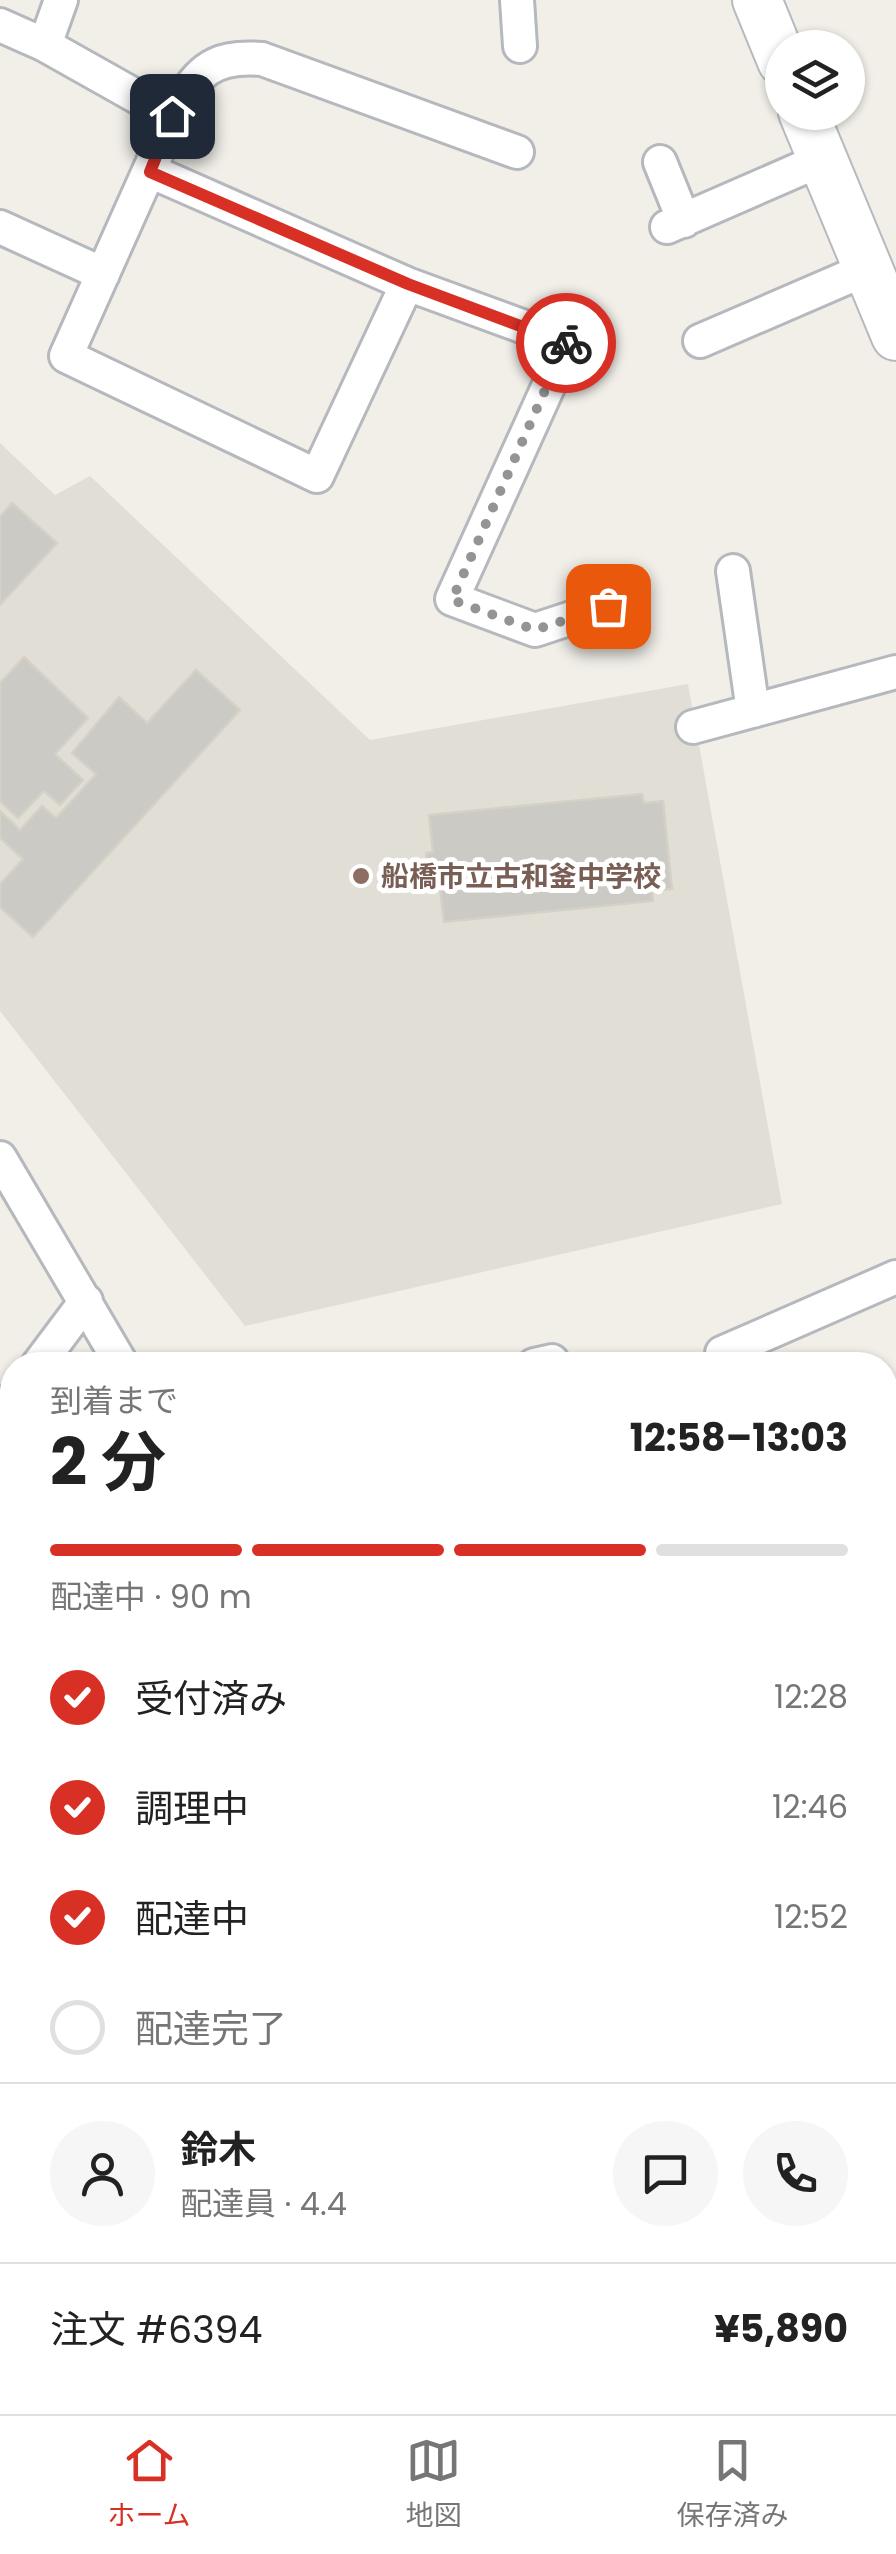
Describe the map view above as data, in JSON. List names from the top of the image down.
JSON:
{
  "places": ["船橋市立古和釜中学校"],
  "page": {
    "heading": ["2 分", "到着まで", "12:58–13:03"],
    "panel": [
      "鈴木",
      "配達員 · 4.4",
      "注文 #6394",
      "¥5,890"
    ],
    "bar": "配達中 · 90 m",
    "list": [
      ["受付済み", "12:28"],
      ["調理中", "12:46"],
      ["配達中", "12:52"],
      "配達完了"
    ],
    "tabs": ["ホーム", "地図", "保存済み"]
  }
}
